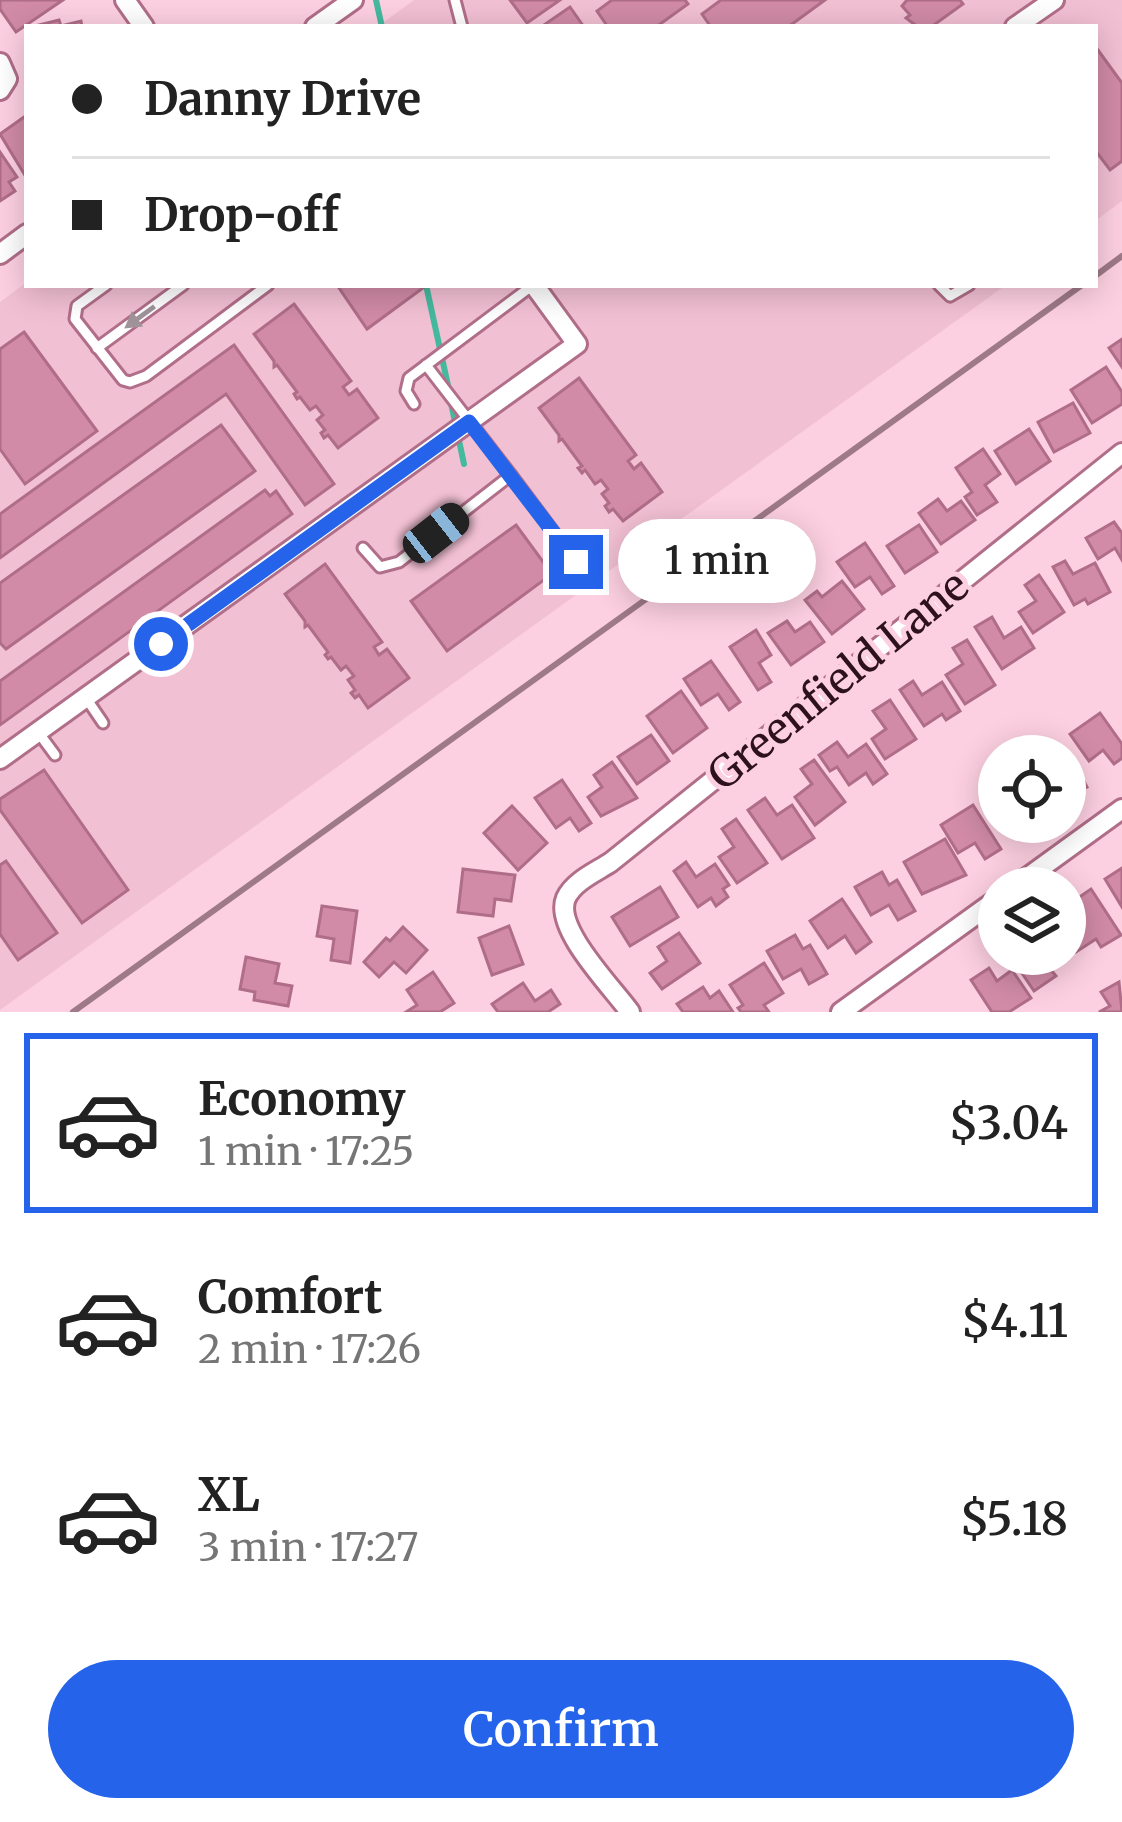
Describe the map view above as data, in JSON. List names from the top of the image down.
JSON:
{
  "streets": {
    "street": ["Greenfield Lane"]
  },
  "page": {
    "banner": ["Danny Drive", "Drop-off"],
    "bubble": "1 min",
    "list": [
      {
        "name": "Economy",
        "note": "1 min · 17:25",
        "value": "$3.04"
      },
      {
        "name": "Comfort",
        "note": "2 min · 17:26",
        "value": "$4.11"
      },
      {
        "name": "XL",
        "note": "3 min · 17:27",
        "value": "$5.18"
      }
    ],
    "buttons": "Confirm"
  }
}
